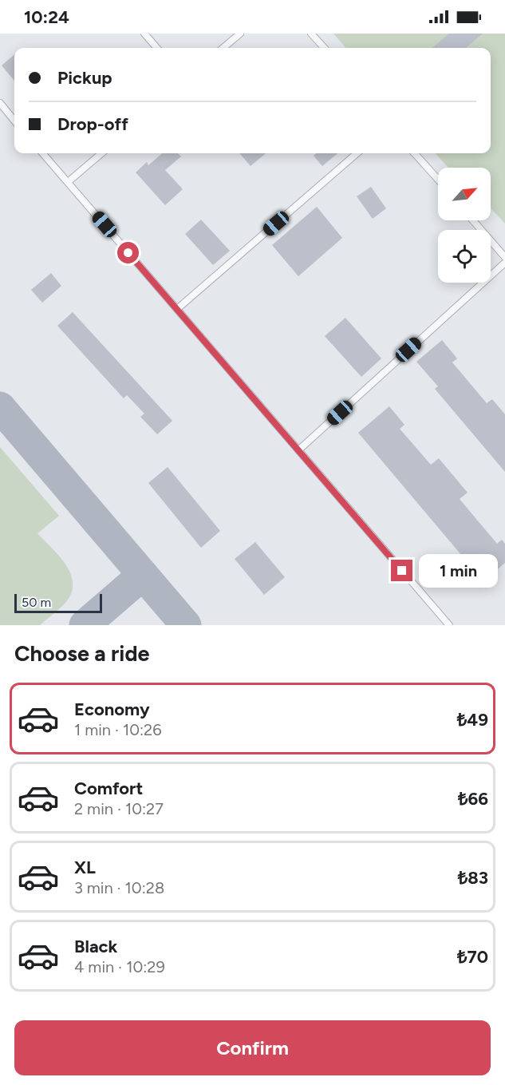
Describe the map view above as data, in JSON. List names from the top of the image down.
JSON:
{
  "scale_bar": "50 m",
  "north": "top right",
  "page": {
    "status": "10:24",
    "banner": ["Pickup", "Drop-off"],
    "bubble": "1 min",
    "scale": "50 m",
    "heading": "Choose a ride",
    "list": [
      {
        "name": "Economy",
        "note": "1 min · 10:26",
        "value": "₺49"
      },
      {
        "name": "Comfort",
        "note": "2 min · 10:27",
        "value": "₺66"
      },
      {
        "name": "XL",
        "note": "3 min · 10:28",
        "value": "₺83"
      },
      {
        "name": "Black",
        "note": "4 min · 10:29",
        "value": "₺70"
      }
    ],
    "buttons": "Confirm"
  }
}
